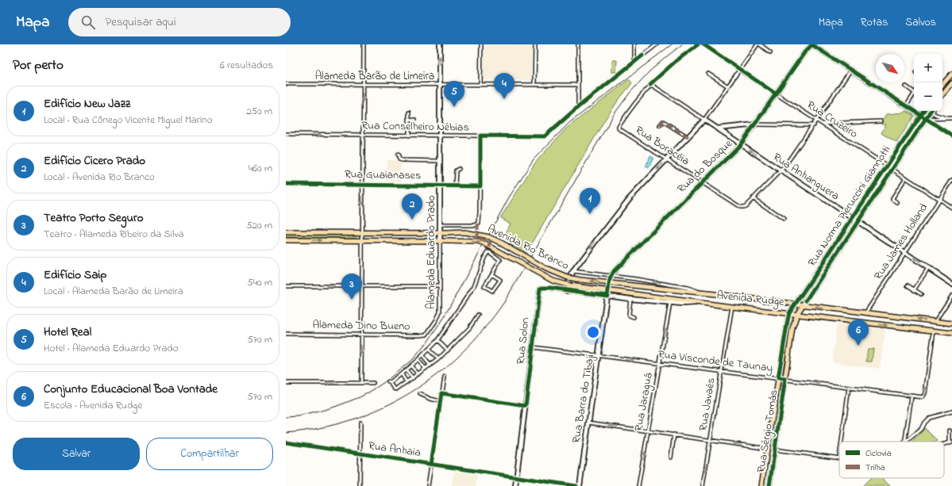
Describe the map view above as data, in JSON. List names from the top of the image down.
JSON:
{
  "streets": {
    "main road": [
      "Rua Norma Pieruccini Giannotti",
      "Avenida Rio Branco",
      "Avenida Rudge",
      "Rua Sérgio Tomás"
    ],
    "street": [
      "Alameda Barão de Limeira",
      "Rua Cruzeiro",
      "Rua Conselheiro Nébias",
      "Rua Boracéia",
      "Rua do Bosque",
      "Rua Guaianases",
      "Rua Anhanguera",
      "Rua James Holland",
      "Alameda Eduardo Prado",
      "Alameda Dino Bueno",
      "Rua Solon",
      "Rua Visconde de Taunay",
      "Rua Barra do Tibaji",
      "Rua Jaraguá",
      "Rua Javaés",
      "Rua Anhaia"
    ]
  },
  "crossings": [
    ["Alameda Barão de Limeira", "Alameda Eduardo Prado"],
    ["Rua Cruzeiro", "Rua do Bosque"],
    ["Rua Cruzeiro", "Rua Norma Pieruccini Giannotti"],
    ["Rua Cruzeiro", "Rua James Holland"],
    ["Rua Conselheiro Nébias", "Alameda Eduardo Prado"],
    ["Rua Boracéia", "Rua do Bosque"],
    ["Rua Boracéia", "Rua Anhanguera"],
    ["Rua do Bosque", "Rua Anhanguera"],
    ["Rua do Bosque", "Avenida Rudge"],
    ["Rua Guaianases", "Avenida Rio Branco"],
    ["Rua Guaianases", "Alameda Eduardo Prado"],
    ["Rua Anhanguera", "Rua Norma Pieruccini Giannotti"],
    ["Rua Anhanguera", "Rua James Holland"],
    ["Rua Norma Pieruccini Giannotti", "Avenida Rudge"],
    ["Rua Norma Pieruccini Giannotti", "Rua Sérgio Tomás"],
    ["Rua James Holland", "Avenida Rudge"],
    ["Avenida Rio Branco", "Alameda Eduardo Prado"],
    ["Avenida Rio Branco", "Avenida Rudge"],
    ["Alameda Eduardo Prado", "Alameda Dino Bueno"],
    ["Avenida Rudge", "Rua Solon"],
    ["Avenida Rudge", "Rua Visconde de Taunay"],
    ["Avenida Rudge", "Rua Barra do Tibaji"],
    ["Avenida Rudge", "Rua Jaraguá"],
    ["Avenida Rudge", "Rua Javaés"],
    ["Avenida Rudge", "Rua Sérgio Tomás"],
    ["Rua Solon", "Rua Visconde de Taunay"],
    ["Rua Solon", "Rua Anhaia"],
    ["Rua Visconde de Taunay", "Rua Barra do Tibaji"],
    ["Rua Visconde de Taunay", "Rua Jaraguá"],
    ["Rua Visconde de Taunay", "Rua Javaés"],
    ["Rua Visconde de Taunay", "Rua Sérgio Tomás"]
  ],
  "one_way": ["Rua Jaraguá"],
  "legend": ["Ciclovia", "Trilha"],
  "north": "bottom right",
  "page": {
    "header": "Mapa",
    "search": "Pesquisar aqui",
    "nav": ["Mapa", "Rotas", "Salvos"],
    "heading": ["Por perto", "6 resultados"],
    "map_buttons": ["+", "−"],
    "pins": [
      "4",
      "5",
      "1",
      "2",
      "3",
      "6"
    ],
    "list": [
      {
        "mark": "1",
        "name": "Edifício New Jazz",
        "note": "Local · Rua Cônego Vicente Miguel Marino",
        "value": "250 m"
      },
      {
        "mark": "2",
        "name": "Edifício Cicero Prado",
        "note": "Local · Avenida Rio Branco",
        "value": "460 m"
      },
      {
        "mark": "3",
        "name": "Teatro Porto Seguro",
        "note": "Teatro · Alameda Ribeiro da Silva",
        "value": "520 m"
      },
      {
        "mark": "4",
        "name": "Edifício Saip",
        "note": "Local · Alameda Barão de Limeira",
        "value": "540 m"
      },
      {
        "mark": "5",
        "name": "Hotel Real",
        "note": "Hotel · Alameda Eduardo Prado",
        "value": "570 m"
      },
      {
        "mark": "6",
        "name": "Conjunto Educacional Boa Vontade",
        "note": "Escola · Avenida Rudge",
        "value": "570 m"
      }
    ],
    "buttons": ["Salvar", "Compartilhar"]
  }
}
